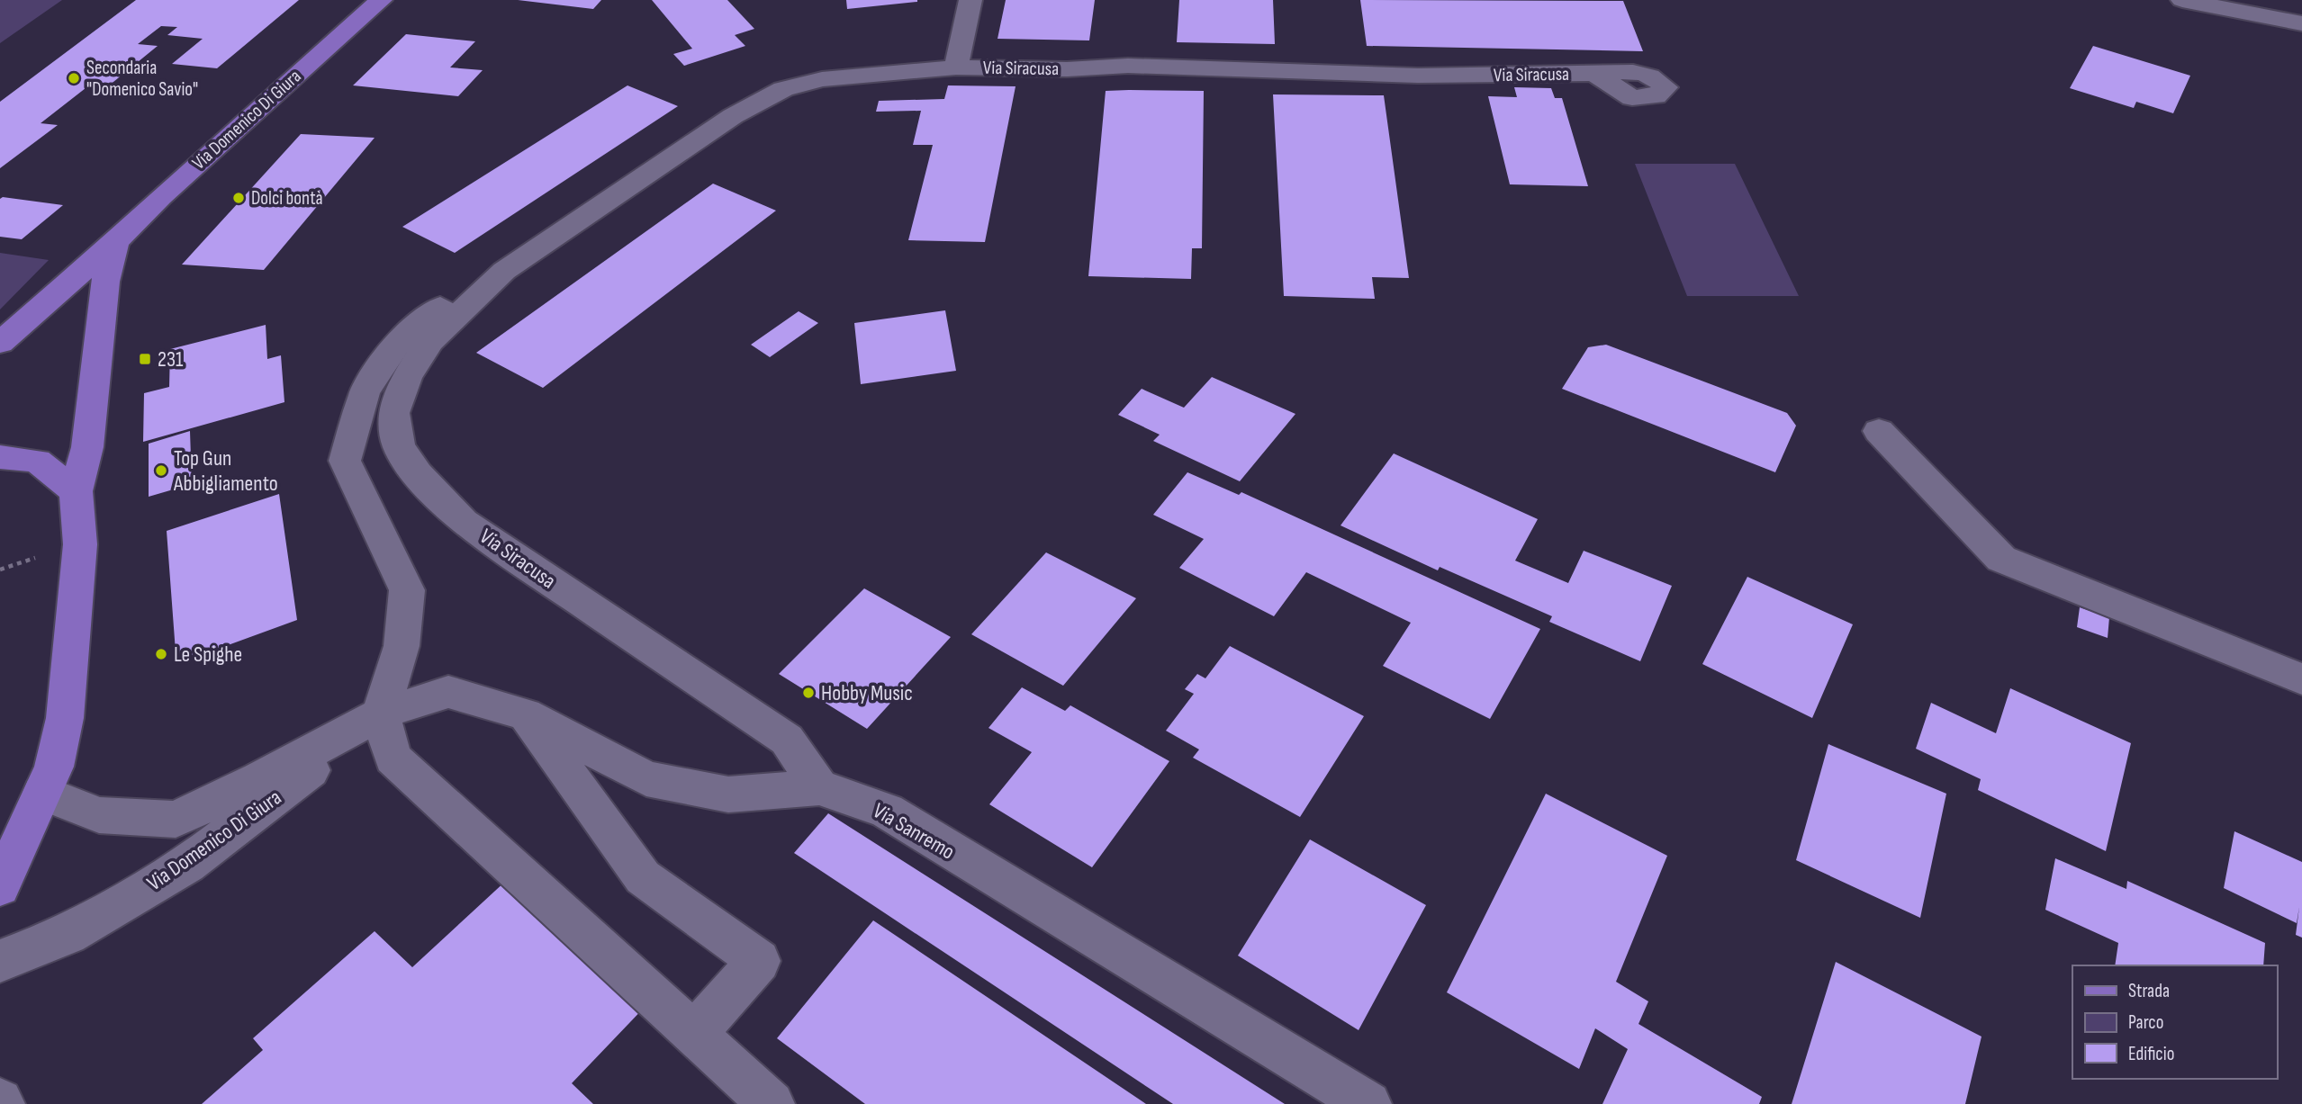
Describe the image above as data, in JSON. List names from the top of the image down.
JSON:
{
  "streets": {
    "main road": ["Via Domenico Di Giura"],
    "street": ["Via Siracusa", "Via Sanremo"]
  },
  "crossings": [
    ["Via Siracusa", "Via Domenico Di Giura"],
    ["Via Siracusa", "Via Sanremo"],
    ["Via Domenico Di Giura", "Via Sanremo"]
  ],
  "places": {
    "other": [
      "Secondaria \"Domenico Savio\"",
      "Dolci bontà",
      "Top Gun Abbigliamento",
      "Le Spighe",
      "Hobby Music"
    ],
    "transit": ["231"]
  },
  "legend": ["Strada", "Parco", "Edificio"]
}
